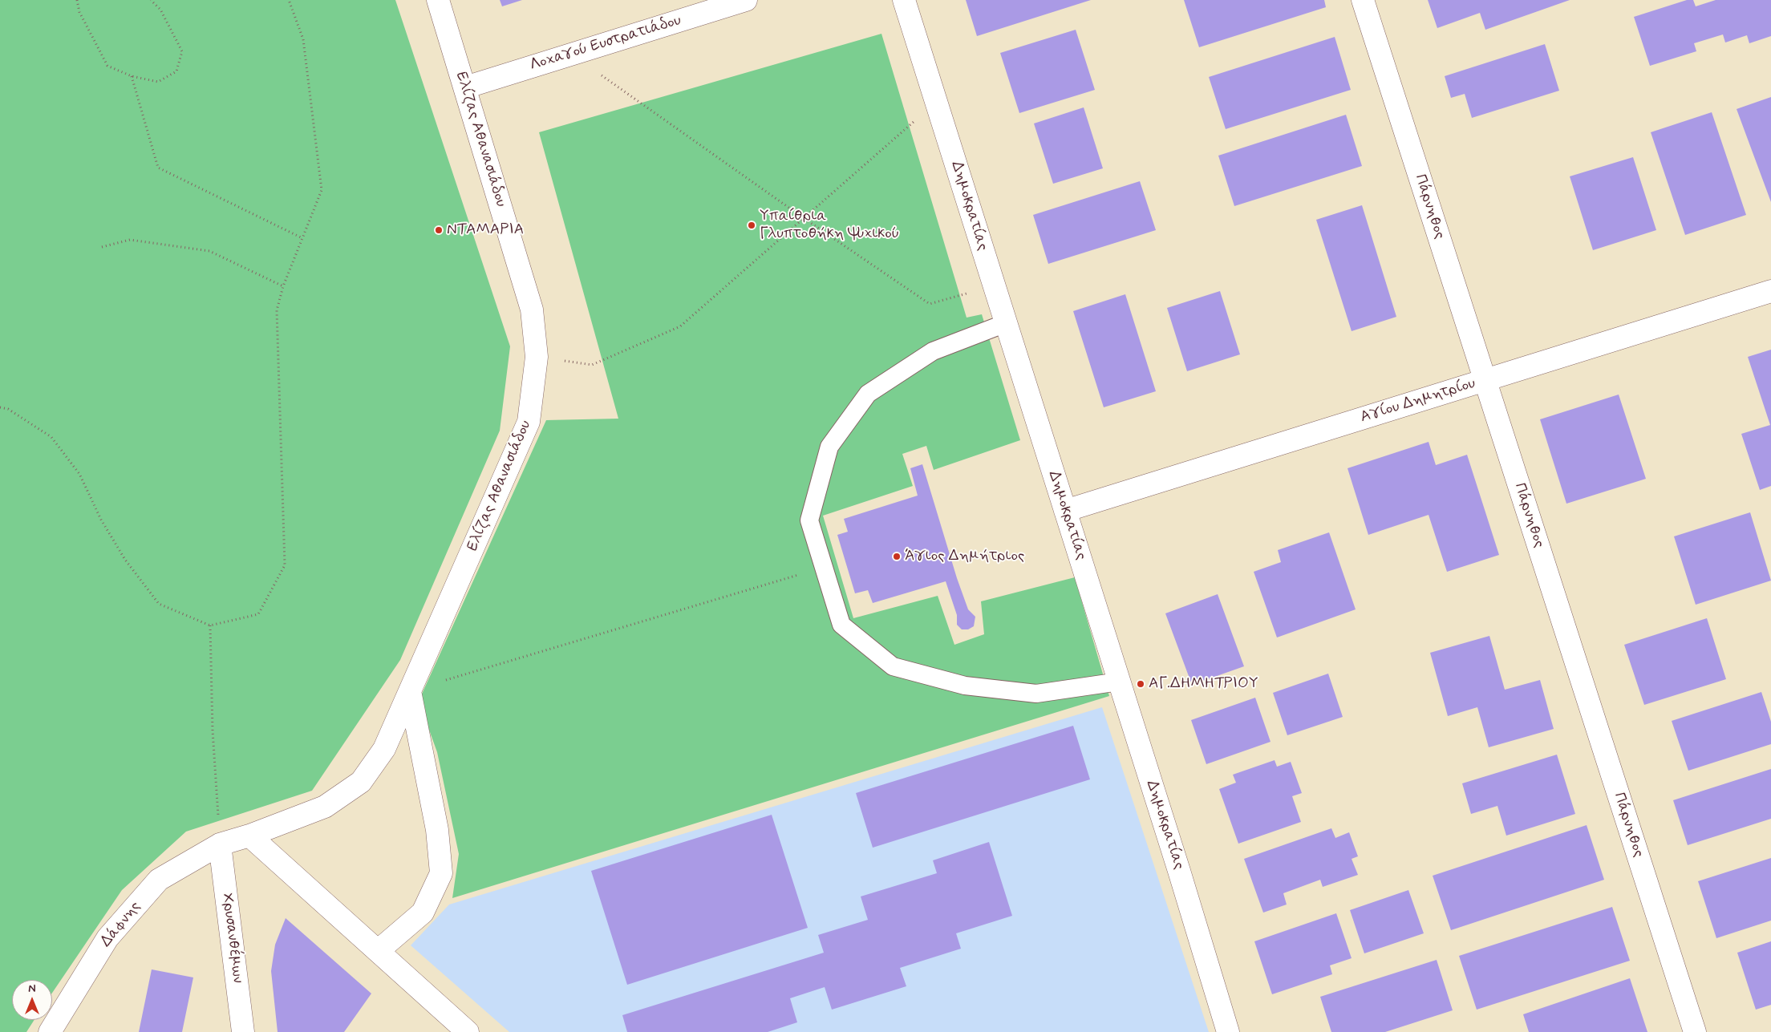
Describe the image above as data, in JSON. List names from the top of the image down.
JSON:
{
  "streets": {
    "street": [
      "Λοχαγού Ευστρατιάδου",
      "Ελίζας Αθανασιάδου",
      "Δημοκρατίας",
      "Πάρνηθος",
      "Αγίου Δημητρίου",
      "Δάφνης",
      "Χρυσανθέμων"
    ]
  },
  "crossings": [
    ["Λοχαγού Ευστρατιάδου", "Ελίζας Αθανασιάδου"],
    ["Ελίζας Αθανασιάδου", "Δάφνης"],
    ["Ελίζας Αθανασιάδου", "Χρυσανθέμων"],
    ["Δημοκρατίας", "Αγίου Δημητρίου"],
    ["Πάρνηθος", "Αγίου Δημητρίου"],
    ["Δάφνης", "Χρυσανθέμων"]
  ],
  "places": [
    "Υπαίθρια Γλυπτοθήκη Ψυχικού",
    "ΝΤΑΜΑΡΙΑ",
    "Άγιος Δημήτριος",
    "ΑΓ.ΔΗΜΗΤΡΙΟΥ"
  ],
  "north": "top"
}
